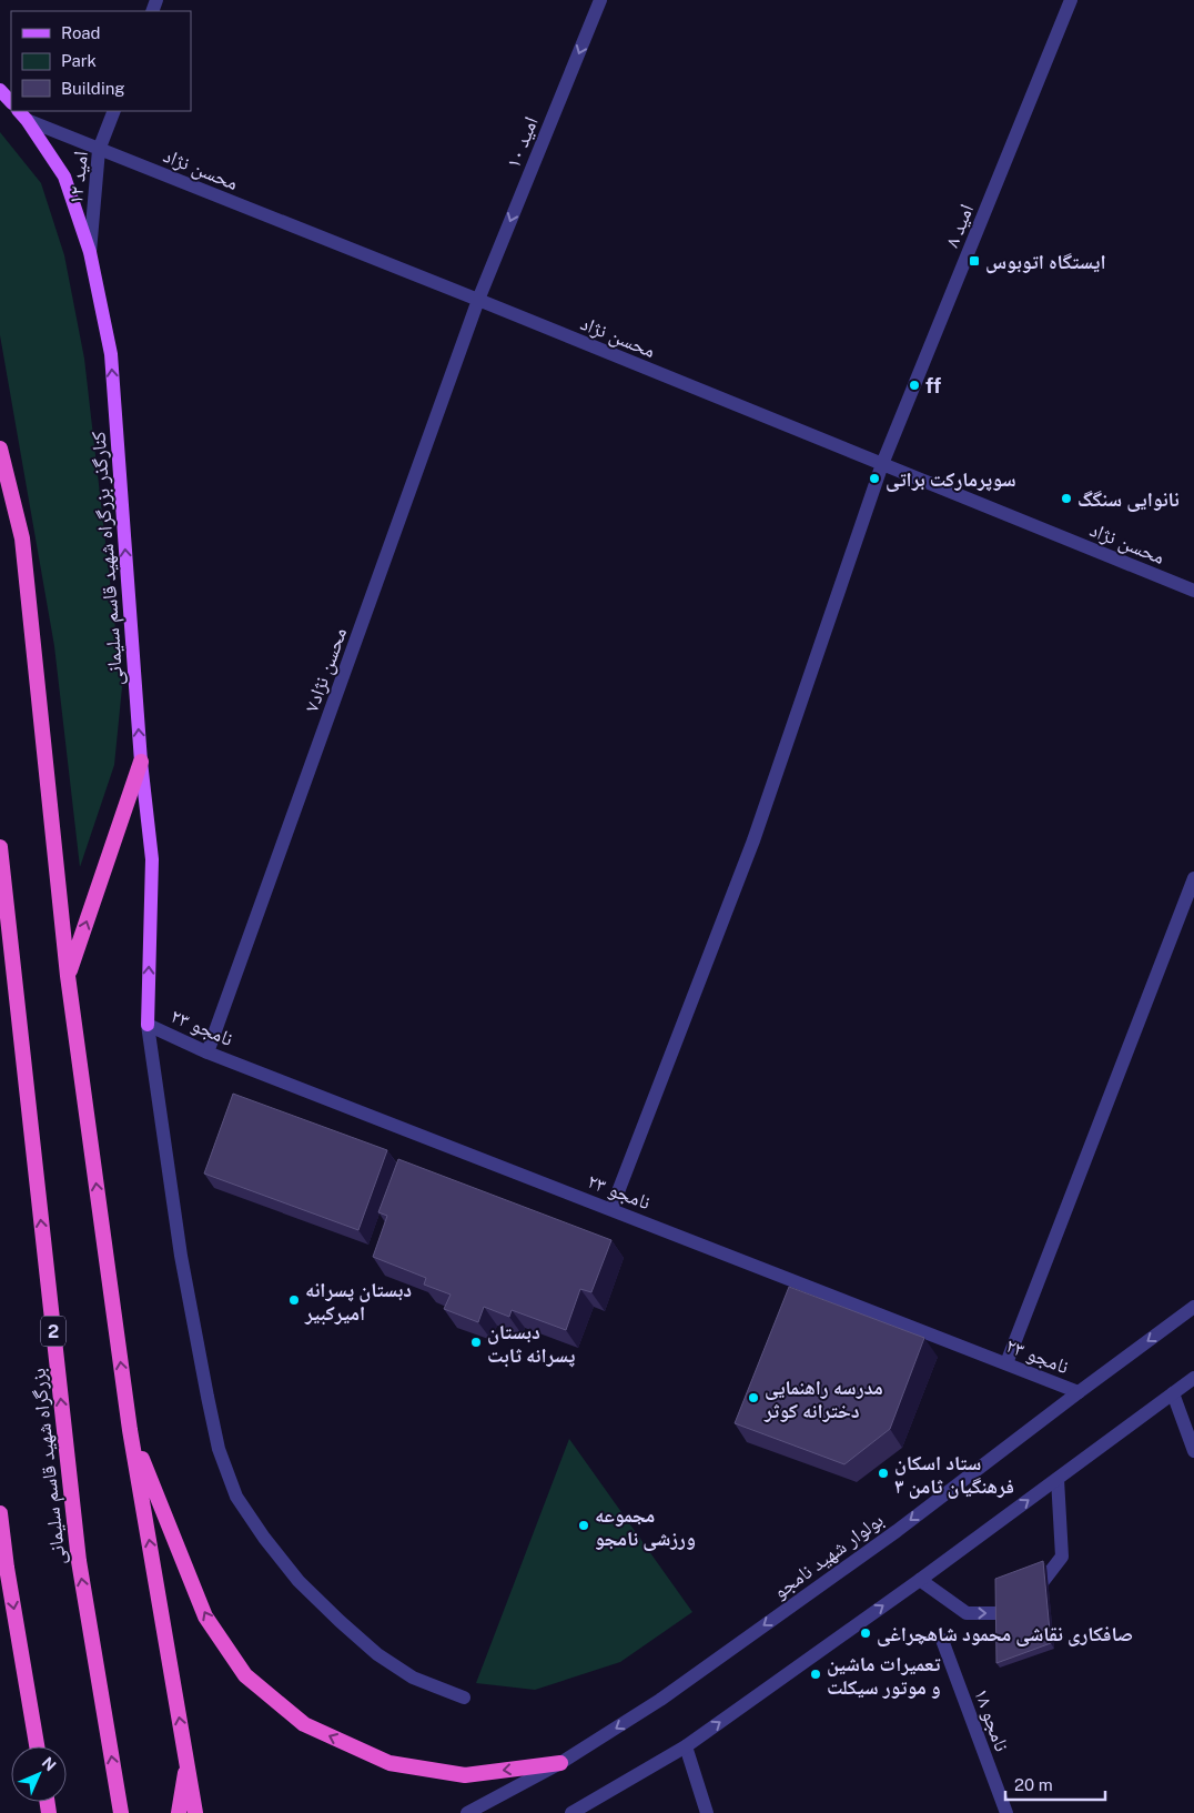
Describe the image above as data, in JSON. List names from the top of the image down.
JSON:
{
  "streets": {
    "highway": ["2", "بزرگراه شهید قاسم سلیمانی"],
    "main road": ["کنارگذر بزرگراه شهید قاسم سلیمانی"],
    "street": [
      "امید ۱۰",
      "محسن نژاد",
      "امید ۱۲",
      "امید ۸",
      "محسن نژاد۷",
      "نامجو ۲۳",
      "بولوار شهید نامجو",
      "نامجو ۱۸"
    ]
  },
  "crossings": [
    ["امید ۱۰", "محسن نژاد"],
    ["امید ۱۰", "محسن نژاد۷"],
    ["محسن نژاد", "امید ۱۲"],
    ["محسن نژاد", "امید ۸"],
    ["محسن نژاد", "کنارگذر بزرگراه شهید قاسم سلیمانی"],
    ["محسن نژاد", "محسن نژاد۷"],
    ["امید ۱۲", "کنارگذر بزرگراه شهید قاسم سلیمانی"],
    ["امید ۸", "نامجو ۲۳"],
    ["کنارگذر بزرگراه شهید قاسم سلیمانی", "نامجو ۲۳"],
    ["محسن نژاد۷", "نامجو ۲۳"],
    ["نامجو ۲۳", "بولوار شهید نامجو"]
  ],
  "one_way": ["امید ۱۰", "کنارگذر بزرگراه شهید قاسم سلیمانی"],
  "places": {
    "transit": ["ایستگاه اتوبوس"],
    "other": [
      "ff",
      "سوپرمارکت براتی",
      "نانوایی سنگگ",
      "دبستان پسرانه امیرکبیر",
      "دبستان پسرانه ثابت",
      "مدرسه راهنمایی دخترانه کوثر",
      "ستاد اسکان فرهنگیان ثامن ۳",
      "مجموعه ورزشی نامجو",
      "صافکاری نقاشی محمود شاهچراغی",
      "تعمیرات ماشین و موتور سیکلت"
    ]
  },
  "legend": ["Road", "Park", "Building"],
  "scale_bar": "20 m",
  "north": "top right"
}
